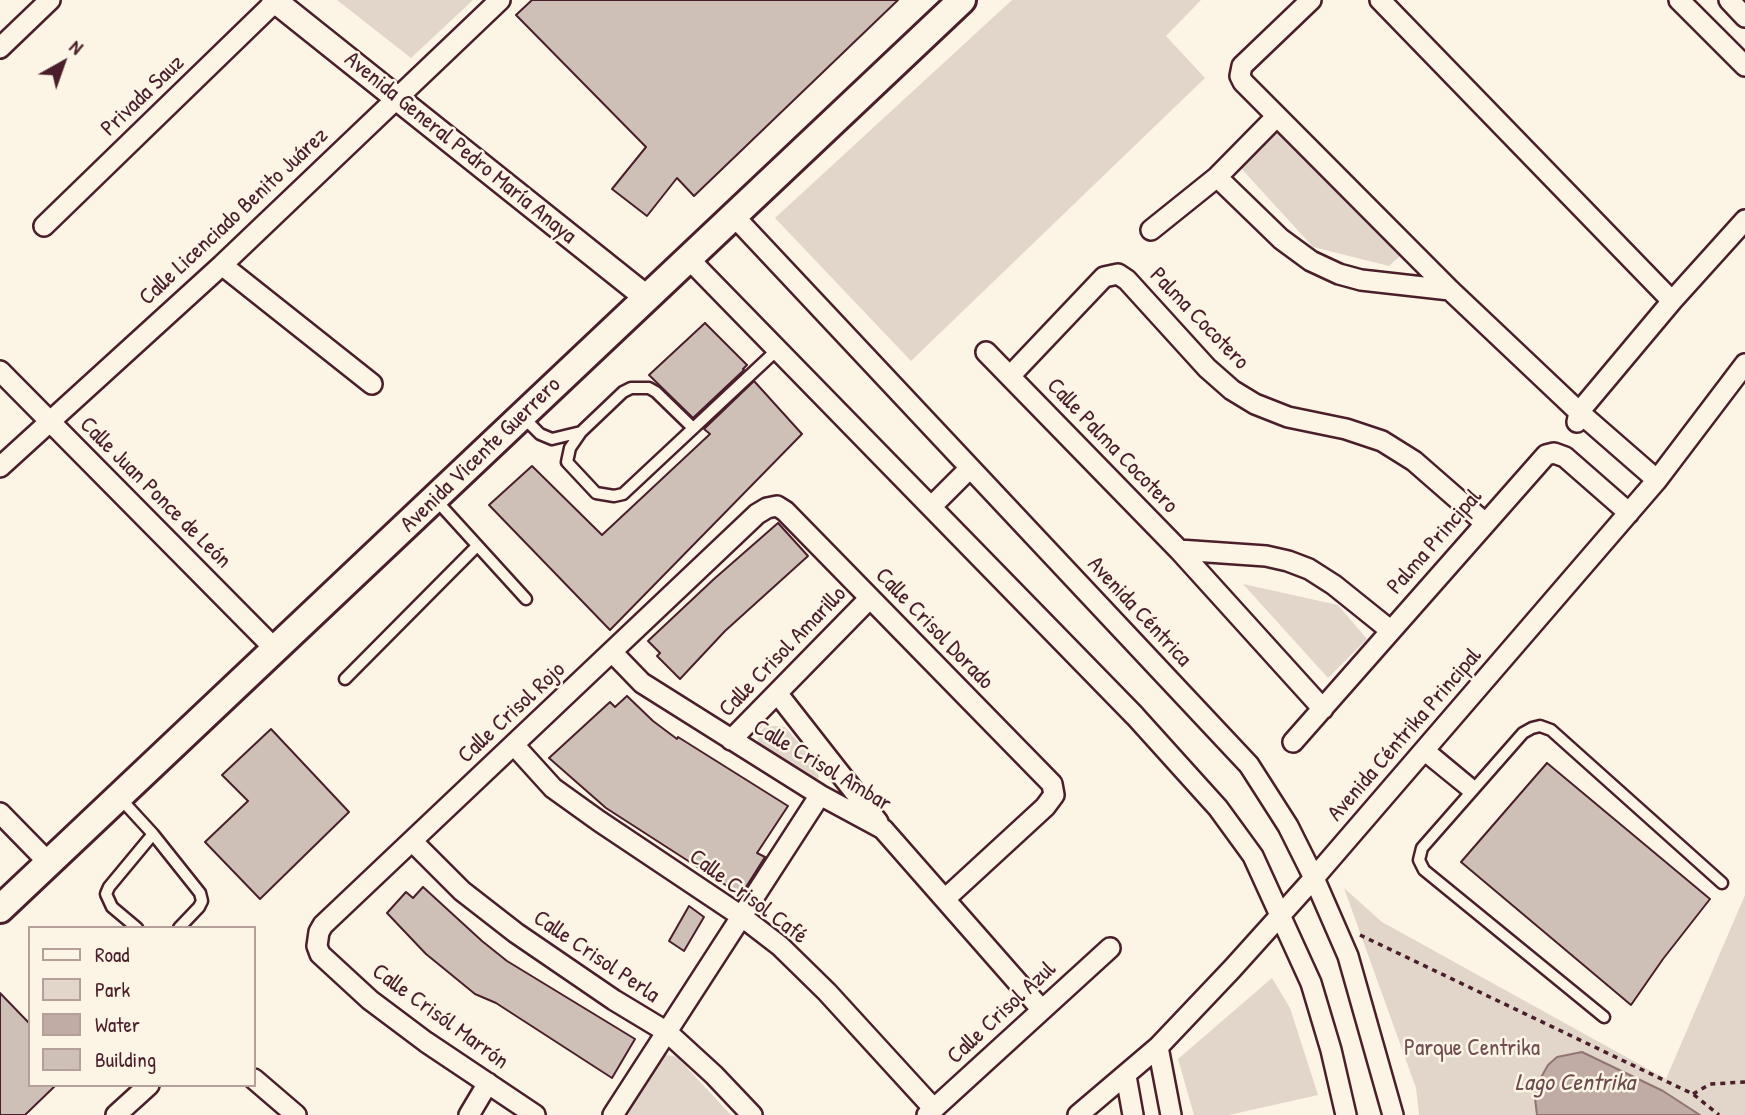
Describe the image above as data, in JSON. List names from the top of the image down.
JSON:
{
  "streets": {
    "main road": ["Avenida Vicente Guerrero"],
    "street": [
      "Privada Sauz",
      "Avenida General Pedro María Anaya",
      "Calle Licenciado Benito Juárez",
      "Palma Cocotero",
      "Calle Palma Cocotero",
      "Calle Juan Ponce de León",
      "Palma Principal",
      "Avenida Céntrica",
      "Calle Crisol Dorado",
      "Calle Crisol Amarillo",
      "Calle Crisol Rojo",
      "Avenida Céntrika Principal",
      "Calle Crisol Ambar",
      "Calle Crisol Café",
      "Calle Crisol Perla",
      "Calle Crisol Azul",
      "Calle Crisól Marrón"
    ]
  },
  "crossings": [
    ["Privada Sauz", "Avenida General Pedro María Anaya"],
    ["Avenida General Pedro María Anaya", "Calle Licenciado Benito Juárez"],
    ["Avenida General Pedro María Anaya", "Avenida Vicente Guerrero"],
    ["Calle Licenciado Benito Juárez", "Calle Juan Ponce de León"],
    ["Palma Cocotero", "Calle Palma Cocotero"],
    ["Palma Cocotero", "Palma Principal"],
    ["Calle Palma Cocotero", "Palma Principal"],
    ["Avenida Vicente Guerrero", "Calle Juan Ponce de León"],
    ["Avenida Vicente Guerrero", "Avenida Céntrica"],
    ["Palma Principal", "Avenida Céntrika Principal"],
    ["Avenida Céntrica", "Avenida Céntrika Principal"],
    ["Calle Crisol Dorado", "Calle Crisol Amarillo"],
    ["Calle Crisol Dorado", "Calle Crisol Rojo"],
    ["Calle Crisol Dorado", "Calle Crisol Ambar"],
    ["Calle Crisol Amarillo", "Calle Crisol Ambar"],
    ["Calle Crisol Rojo", "Calle Crisol Ambar"],
    ["Calle Crisol Rojo", "Calle Crisol Café"],
    ["Calle Crisol Rojo", "Calle Crisol Perla"],
    ["Calle Crisol Rojo", "Calle Crisól Marrón"],
    ["Calle Crisol Ambar", "Calle Crisol Azul"],
    ["Calle Crisol Café", "Calle Crisol Azul"]
  ],
  "water": ["Lago Centrika"],
  "parks": ["Parque Centrika"],
  "legend": [
    "Road",
    "Park",
    "Water",
    "Building"
  ],
  "north": "top right"
}
